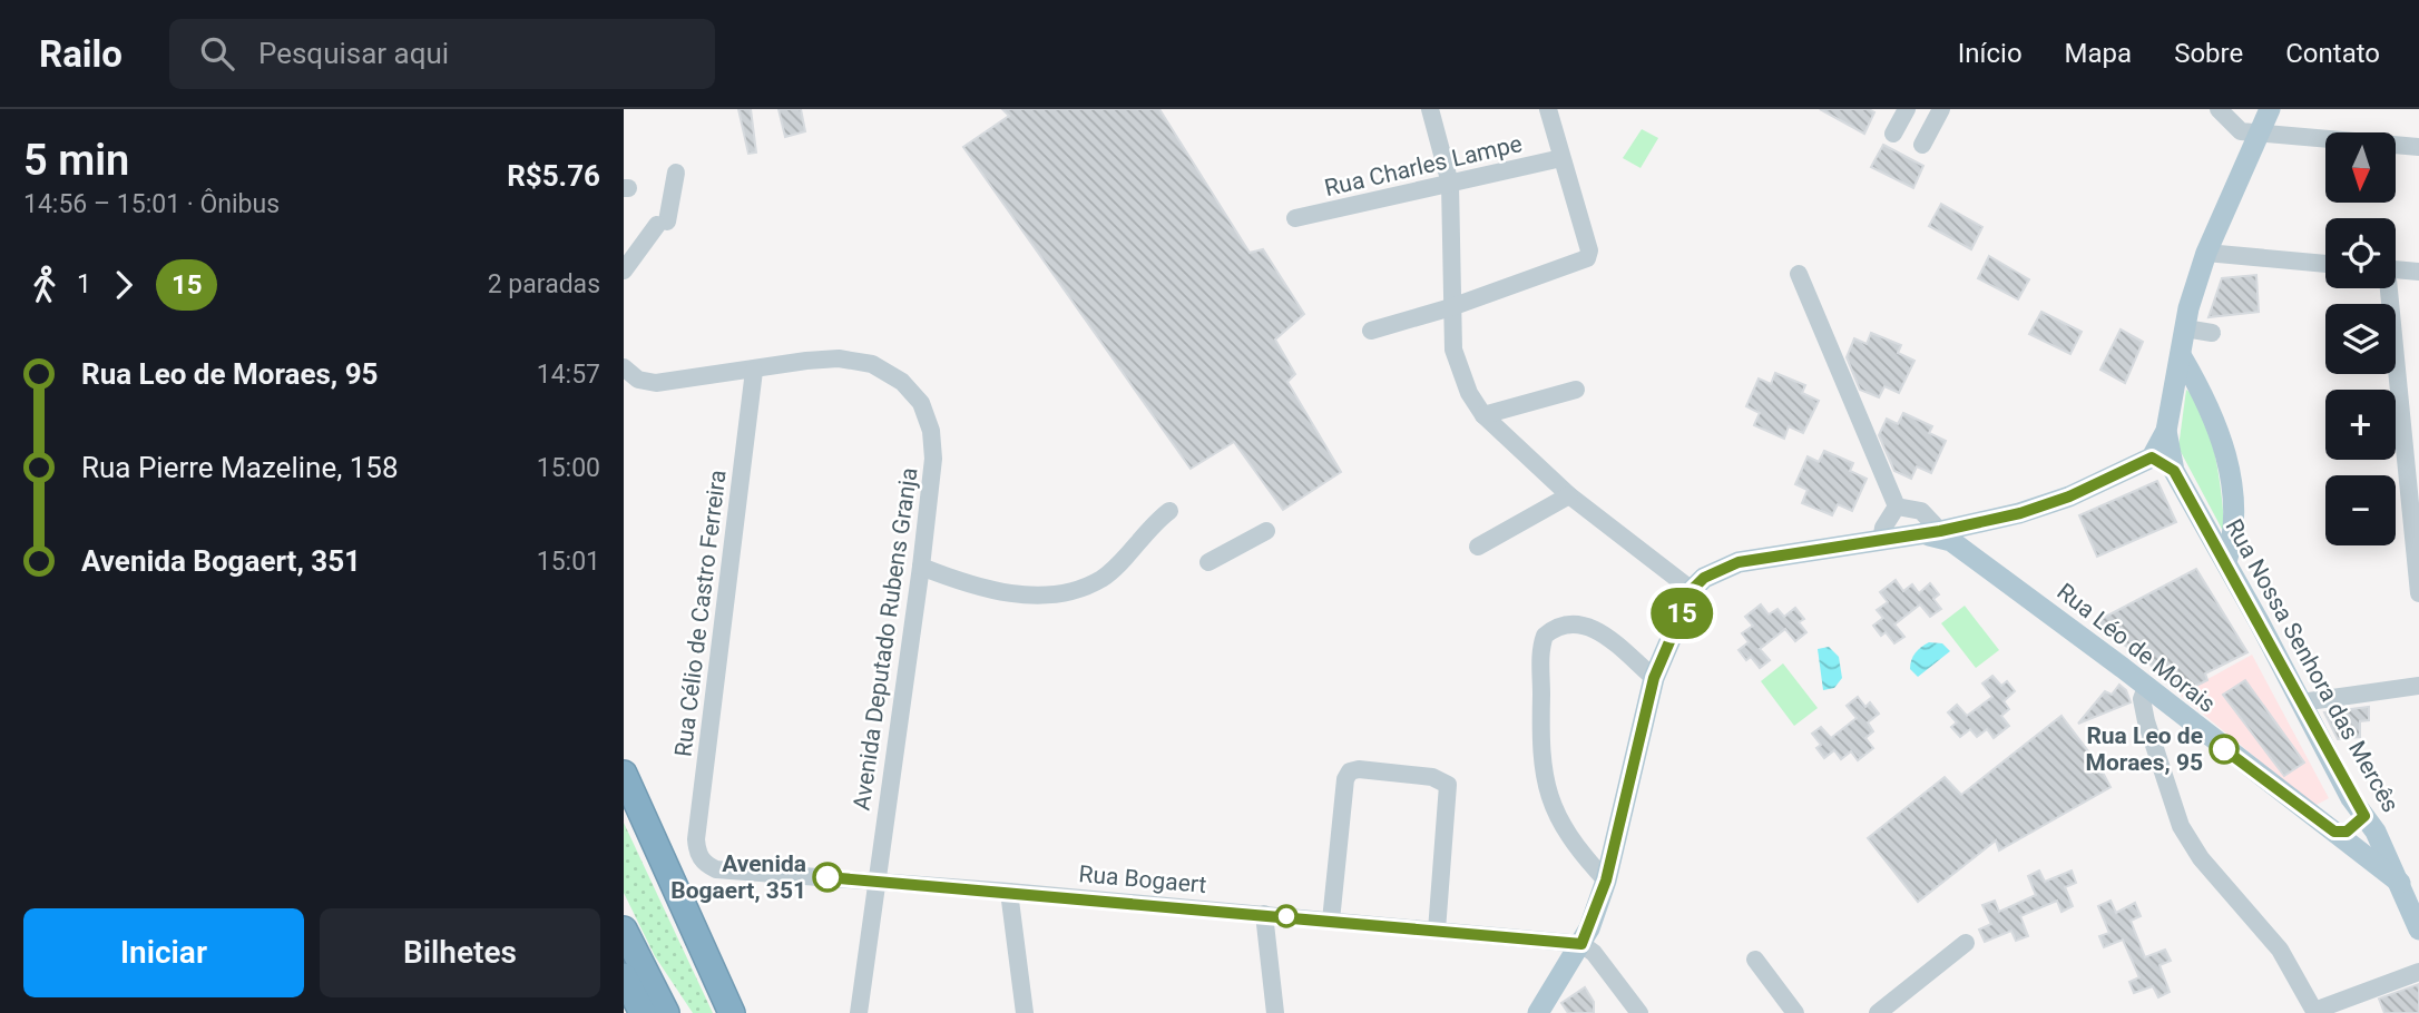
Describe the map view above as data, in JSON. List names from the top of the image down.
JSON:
{
  "streets": {
    "main road": ["Rua Léo de Morais", "Rua Nossa Senhora das Mercês"],
    "street": [
      "Rua Charles Lampe",
      "Rua Célio de Castro Ferreira",
      "Avenida Deputado Rubens Granja",
      "Rua Bogaert"
    ]
  },
  "crossings": [
    ["Rua Célio de Castro Ferreira", "Avenida Deputado Rubens Granja"],
    ["Rua Célio de Castro Ferreira", "Rua Bogaert"],
    ["Avenida Deputado Rubens Granja", "Rua Bogaert"],
    ["Rua Léo de Morais", "Rua Nossa Senhora das Mercês"]
  ],
  "places": ["Rua Leo de Moraes, 95", "Avenida Bogaert, 351"],
  "lines": ["bus line 15"],
  "north": "bottom",
  "page": {
    "header": "Railo",
    "search": "Pesquisar aqui",
    "nav": [
      "Início",
      "Mapa",
      "Sobre",
      "Contato"
    ],
    "heading": ["5 min", "14:56 – 15:01 · Ônibus", "R$5.76"],
    "on_map": "15",
    "map_buttons": ["+", "−"],
    "legs": ["1", "15", "2 paradas"],
    "list": [
      {
        "name": "Rua Leo de Moraes, 95",
        "value": "14:57"
      },
      {
        "name": "Rua Pierre Mazeline, 158",
        "value": "15:00"
      },
      {
        "name": "Avenida Bogaert, 351",
        "value": "15:01"
      }
    ],
    "buttons": ["Iniciar", "Bilhetes"]
  }
}
